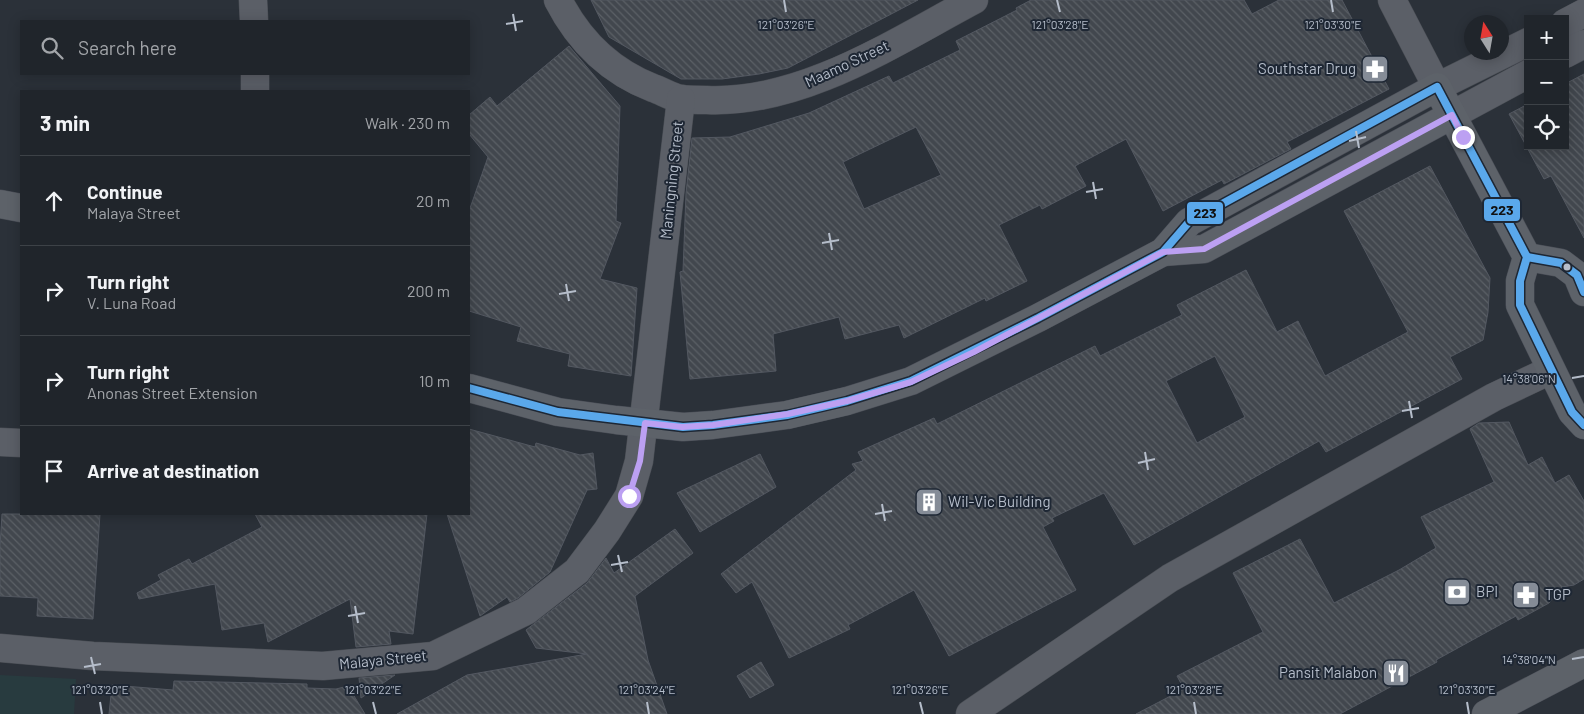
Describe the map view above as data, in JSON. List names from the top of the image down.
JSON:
{
  "streets": {
    "street": ["Maamo Street", "Maningning Street", "Malaya Street"]
  },
  "crossings": [
    ["Maamo Street", "Maningning Street"],
    ["Maningning Street", "Malaya Street"]
  ],
  "places": {
    "pharmacy": ["Southstar Drug", "TGP"],
    "building": ["Wil-Vic Building"],
    "bank": ["BPI"],
    "restaurant": ["Pansit Malabon"]
  },
  "lines": ["transit line 223"],
  "north": "top",
  "page": {
    "map_buttons": ["+", "−"],
    "search": "Search here",
    "heading": ["3 min", "Walk · 230 m"],
    "list": [
      ["Continue", "Malaya Street", "20 m"],
      ["Turn right", "V. Luna Road", "200 m"],
      ["Turn right", "Anonas Street Extension", "10 m"],
      "Arrive at destination"
    ]
  },
  "coordinates": [
    "121°03'26\"E",
    "121°03'28\"E",
    "121°03'30\"E",
    "14°38'06\"N",
    "14°38'04\"N",
    "121°03'20\"E",
    "121°03'22\"E",
    "121°03'24\"E"
  ]
}
